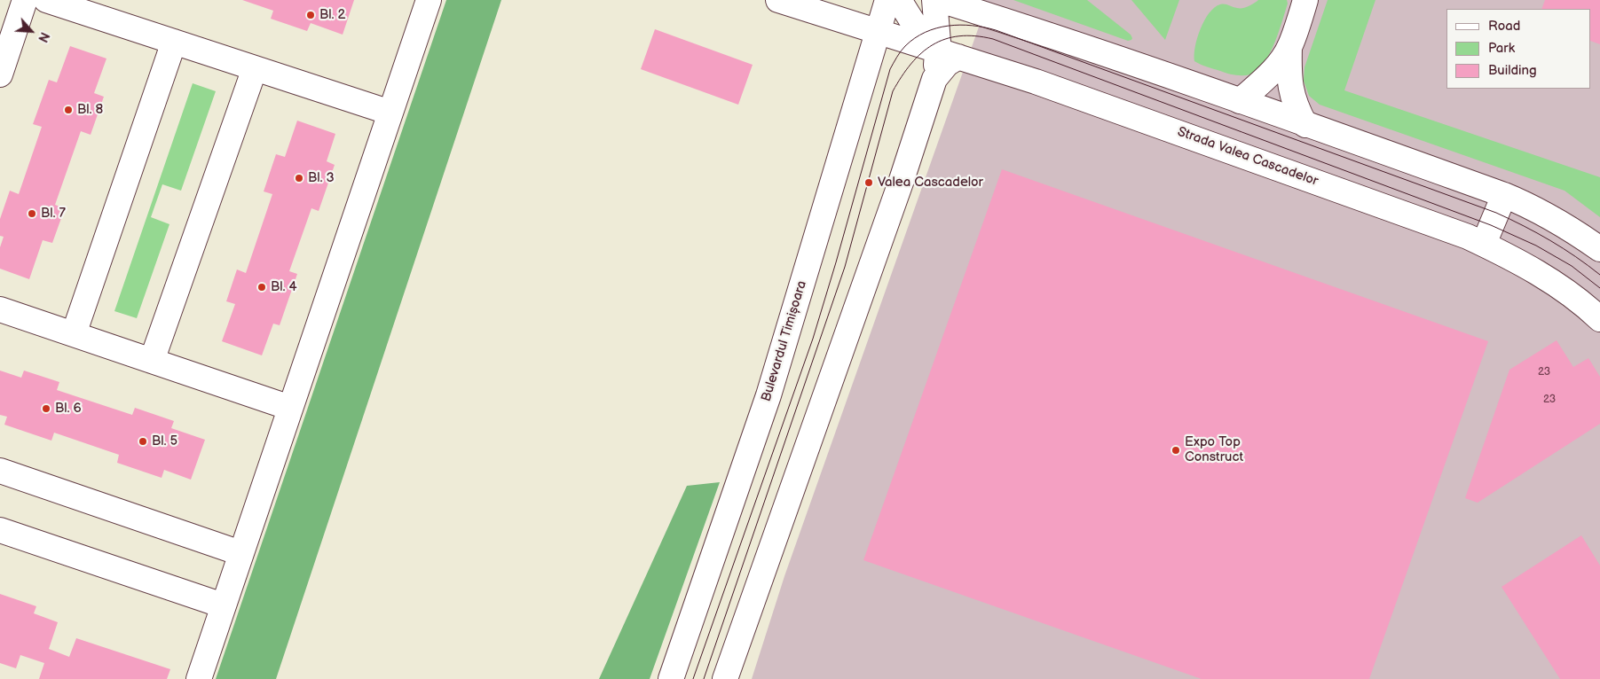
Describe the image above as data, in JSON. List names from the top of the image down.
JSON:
{
  "streets": {
    "main road": ["Strada Valea Cascadelor", "Bulevardul Timișoara"]
  },
  "crossings": [
    ["Strada Valea Cascadelor", "Bulevardul Timișoara"]
  ],
  "places": [
    "Bl. 2",
    "Bl. 8",
    "Bl. 3",
    "Valea Cascadelor",
    "Bl. 7",
    "Bl. 4",
    "Bl. 6",
    "Bl. 5",
    "Expo Top Construct"
  ],
  "house_numbers": ["23", "23"],
  "legend": ["Road", "Park", "Building"],
  "north": "bottom right"
}
